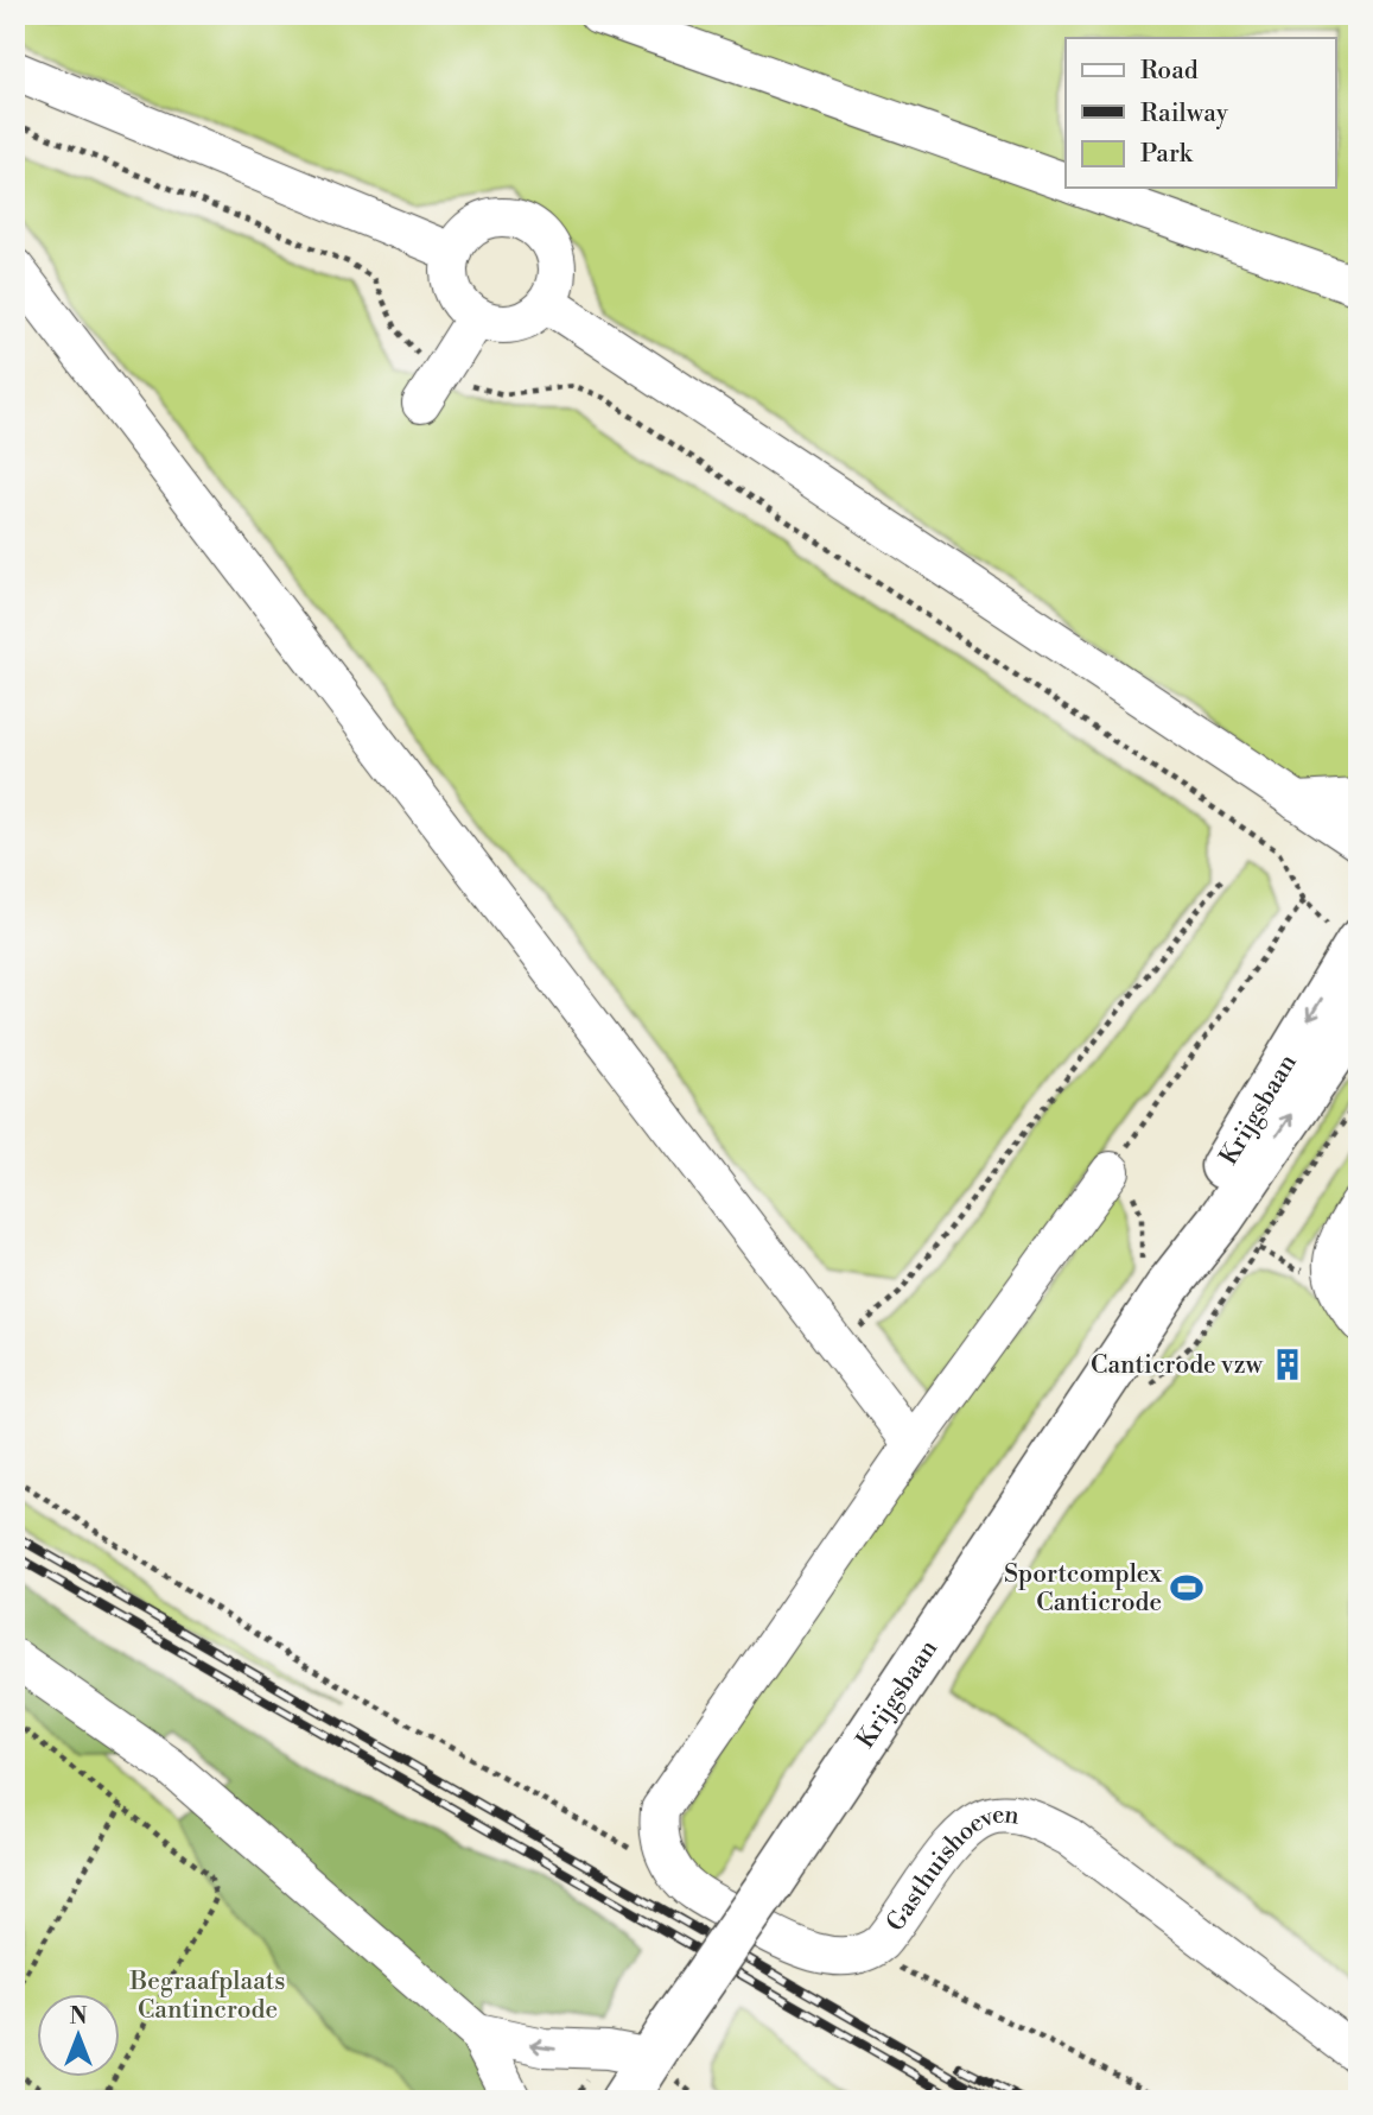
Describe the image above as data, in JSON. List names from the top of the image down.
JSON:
{
  "streets": {
    "main road": ["Krijgsbaan"],
    "street": ["Gasthuishoeven"]
  },
  "parks": ["Begraafplaats Cantincrode"],
  "places": {
    "building": ["Canticrode vzw"],
    "sports": ["Sportcomplex Canticrode"]
  },
  "legend": ["Road", "Railway", "Park"],
  "north": "top"
}
